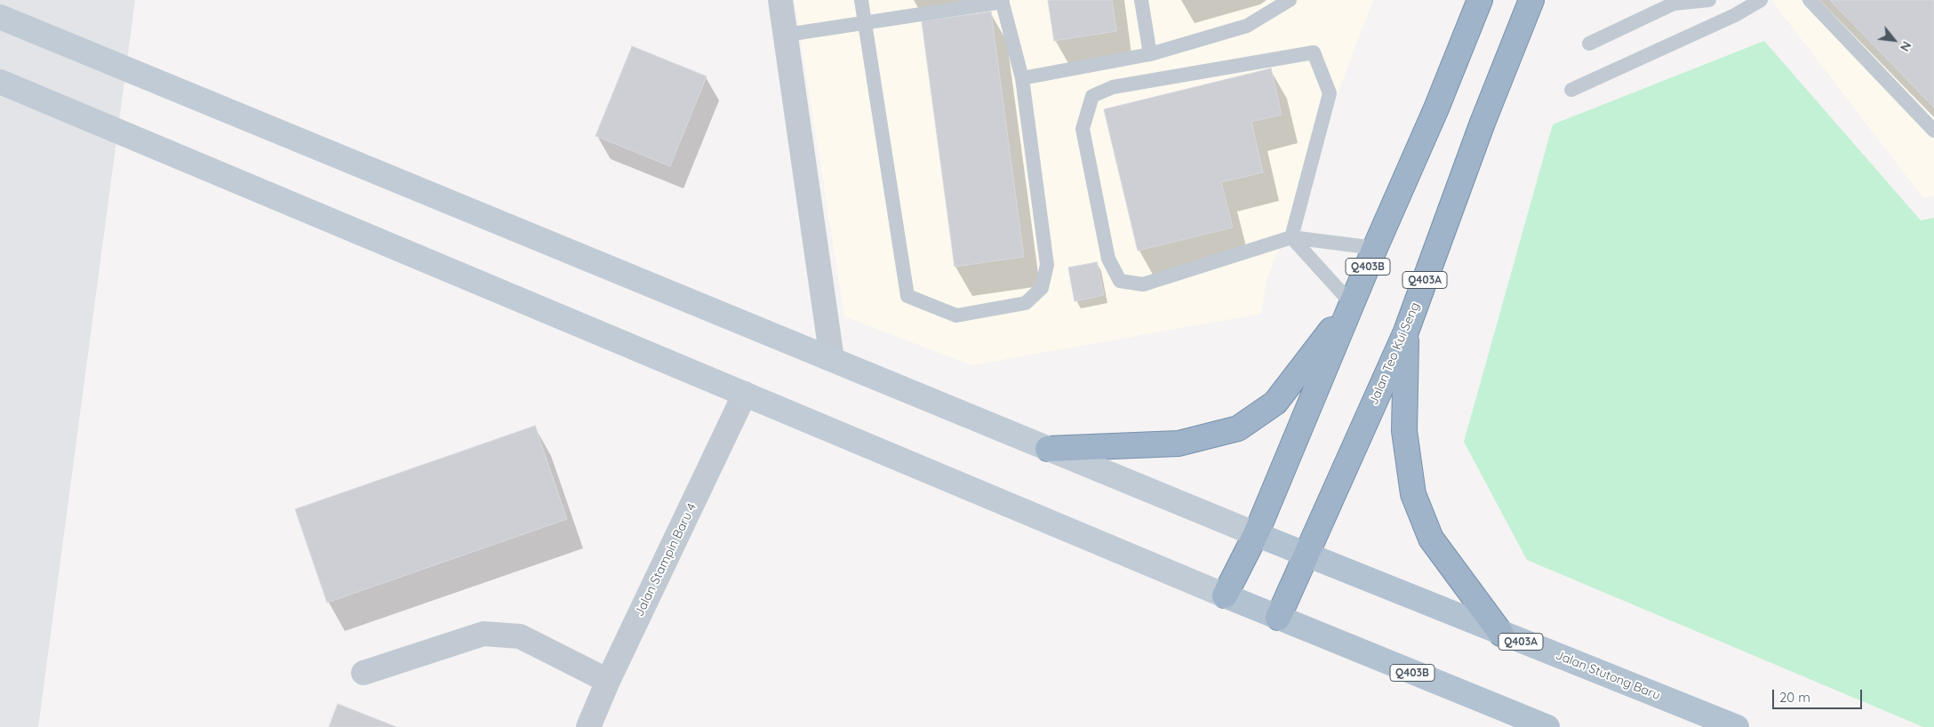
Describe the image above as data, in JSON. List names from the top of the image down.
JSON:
{
  "streets": {
    "highway": ["Q403B", "Q403A", "Jalan Teo Kui Seng"],
    "main road": ["Jalan Stutong Baru"],
    "street": ["Jalan Stampin Baru 4"]
  },
  "crossings": [
    ["Q403B", "Q403A"],
    ["Q403B", "Jalan Stutong Baru"],
    ["Q403A", "Jalan Teo Kui Seng"],
    ["Q403A", "Jalan Stutong Baru"],
    ["Jalan Teo Kui Seng", "Jalan Stutong Baru"]
  ],
  "scale_bar": "20 m",
  "north": "bottom right"
}
